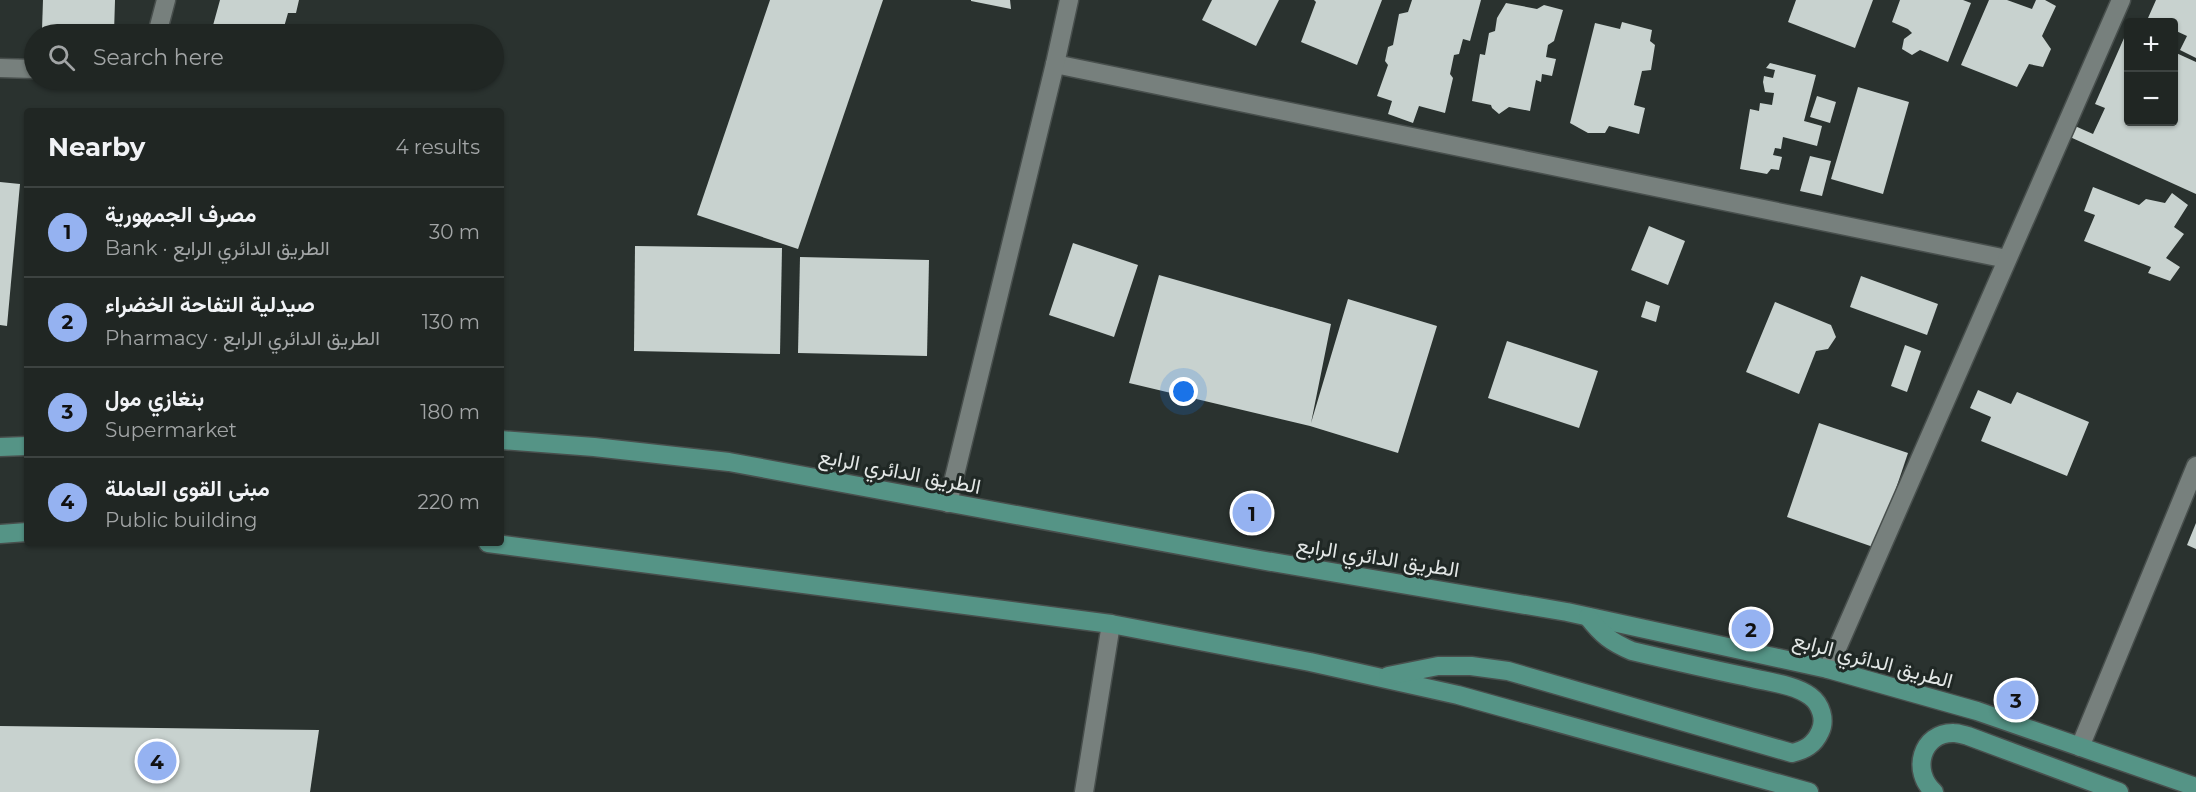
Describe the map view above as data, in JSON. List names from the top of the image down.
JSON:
{
  "streets": {
    "main road": ["الطريق الدائري الرابع"]
  },
  "page": {
    "map_buttons": ["+", "−"],
    "search": "Search here",
    "heading": ["Nearby", "4 results"],
    "list": [
      {
        "mark": "1",
        "name": "مصرف الجمهورية",
        "note": "Bank · الطريق الدائري الرابع",
        "value": "30 m"
      },
      {
        "mark": "2",
        "name": "صيدلية التفاحة الخضراء",
        "note": "Pharmacy · الطريق الدائري الرابع",
        "value": "130 m"
      },
      {
        "mark": "3",
        "name": "بنغازي مول",
        "note": "Supermarket",
        "value": "180 m"
      },
      {
        "mark": "4",
        "name": "مبنى القوى العاملة",
        "note": "Public building",
        "value": "220 m"
      }
    ],
    "pins": [
      "1",
      "2",
      "3",
      "4"
    ]
  }
}
